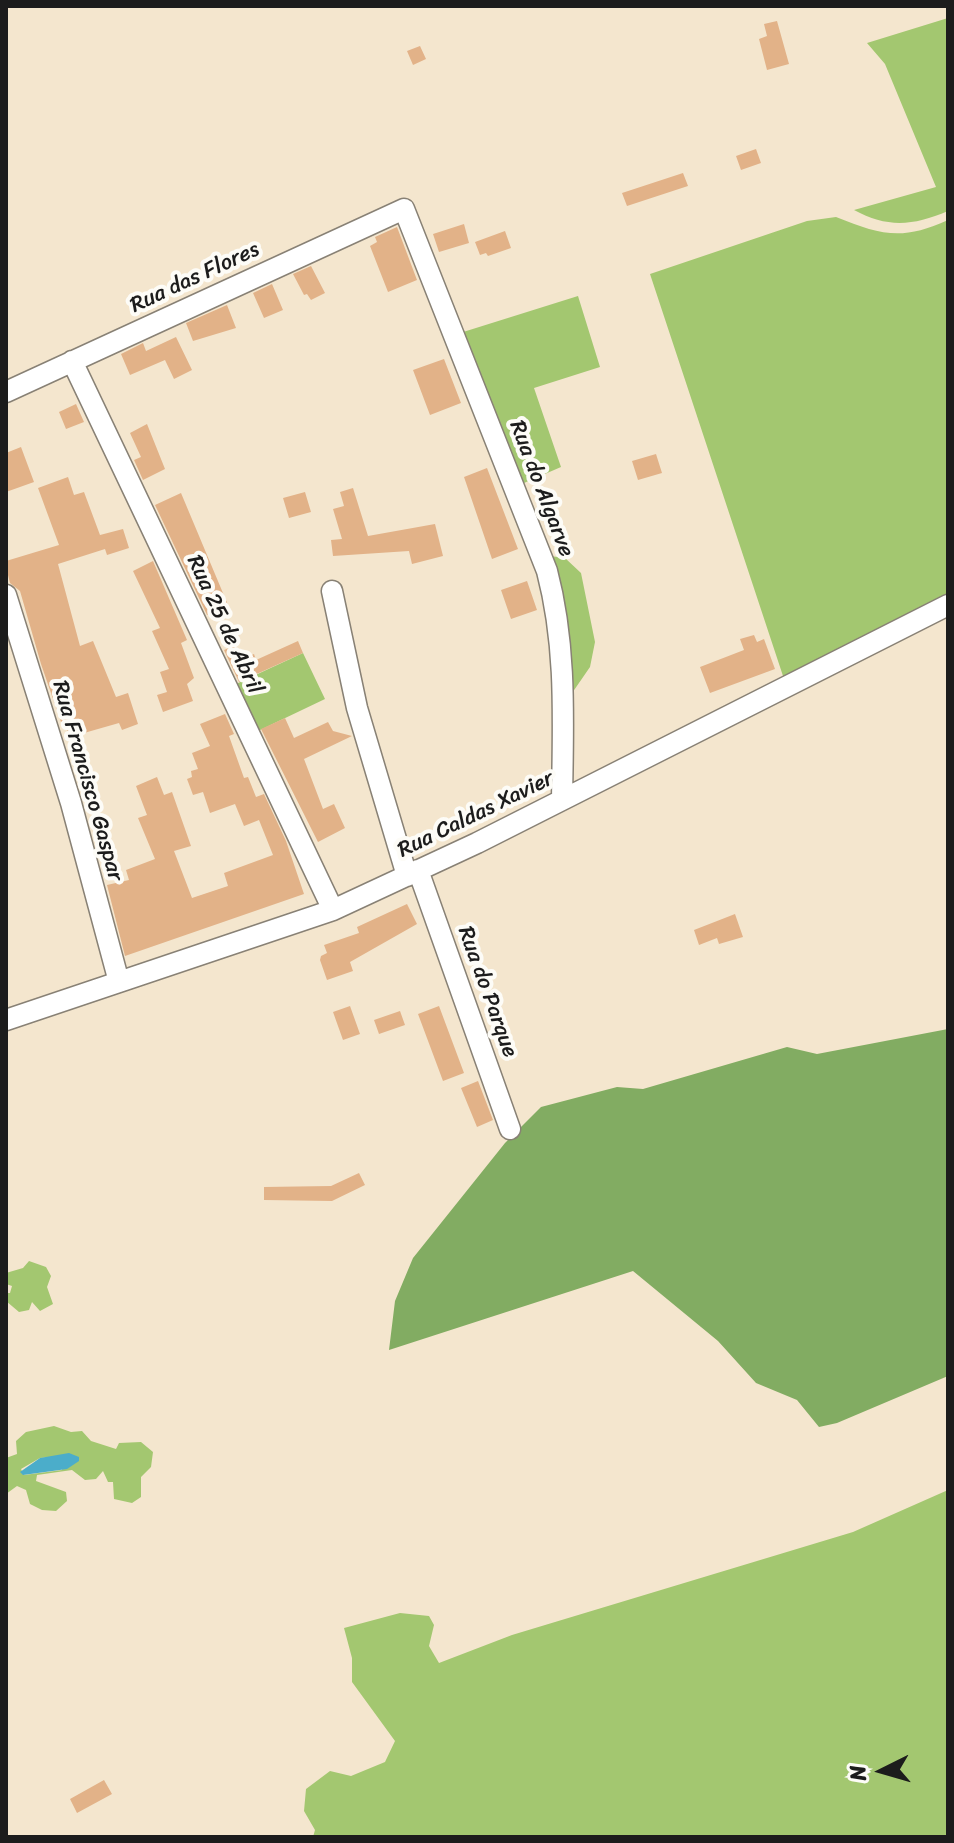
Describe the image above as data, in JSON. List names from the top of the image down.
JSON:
{
  "streets": {
    "street": [
      "Rua das Flores",
      "Rua do Algarve",
      "Rua 25 de Abril",
      "Rua Francisco Gaspar",
      "Rua Caldas Xavier",
      "Rua do Parque"
    ]
  },
  "crossings": [
    ["Rua das Flores", "Rua do Algarve"],
    ["Rua das Flores", "Rua 25 de Abril"],
    ["Rua do Algarve", "Rua Caldas Xavier"],
    ["Rua 25 de Abril", "Rua Caldas Xavier"],
    ["Rua Francisco Gaspar", "Rua Caldas Xavier"],
    ["Rua Caldas Xavier", "Rua do Parque"]
  ],
  "north": "left"
}
